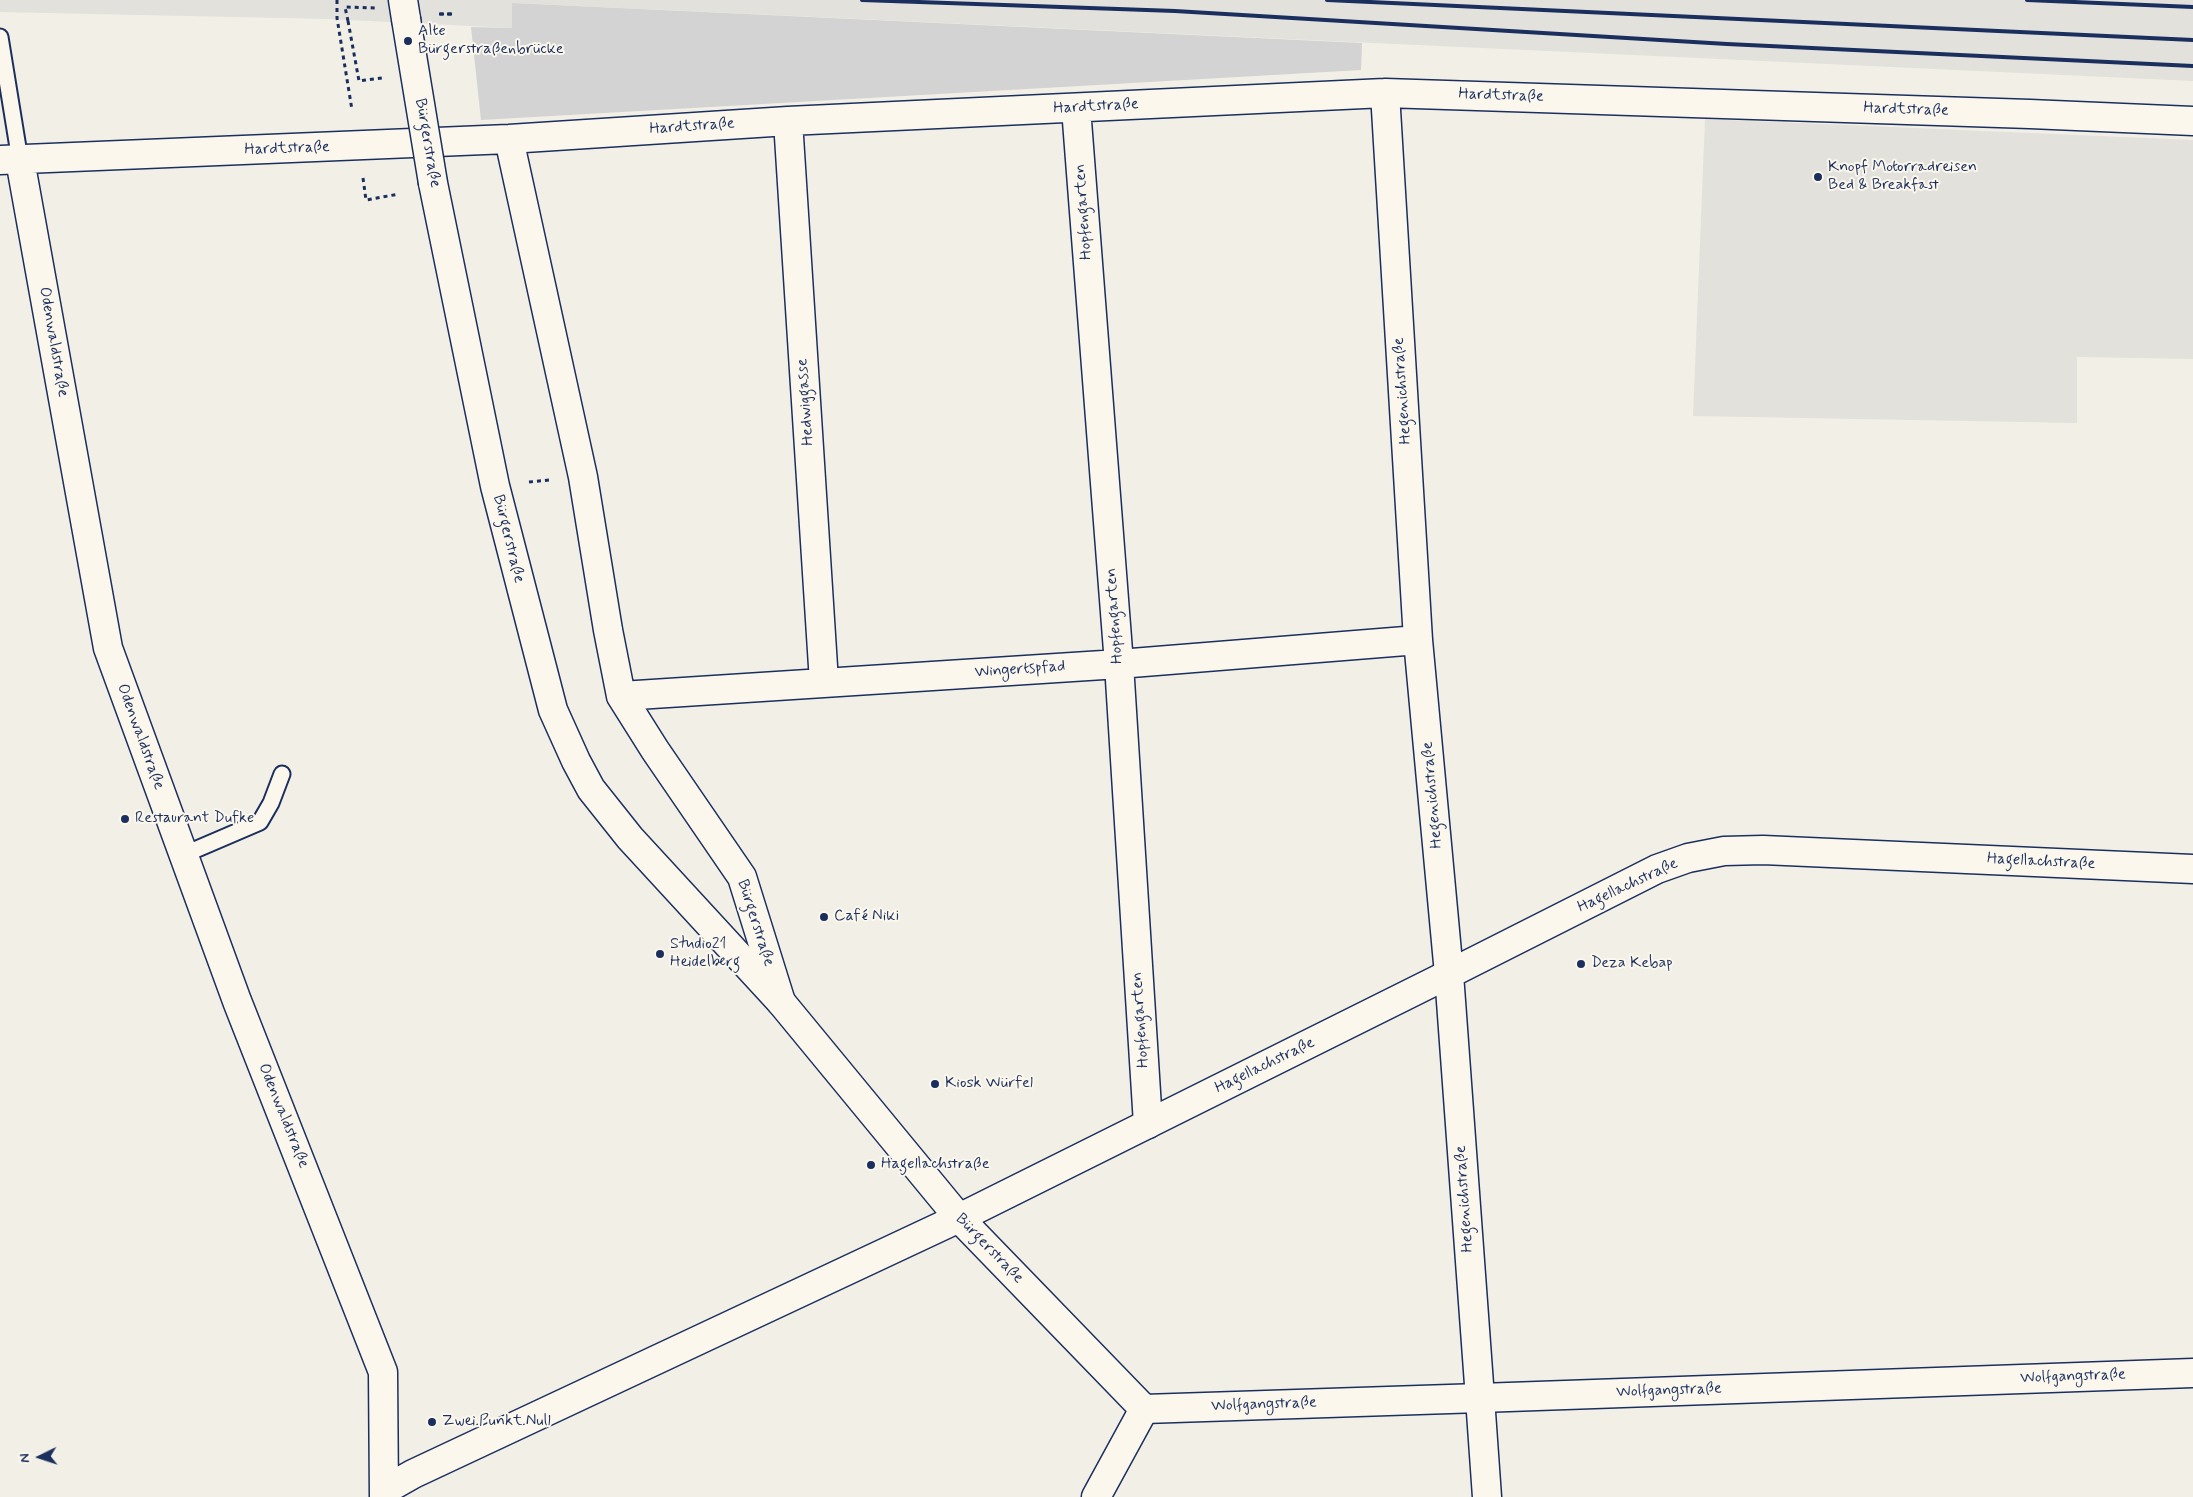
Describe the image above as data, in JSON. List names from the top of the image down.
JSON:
{
  "streets": {
    "street": [
      "Hardtstraße",
      "Bürgerstraße",
      "Hopfengarten",
      "Odenwaldstraße",
      "Hegenichstraße",
      "Hedwiggasse",
      "Wingertspfad",
      "Hagellachstraße",
      "Wolfgangstraße"
    ]
  },
  "crossings": [
    ["Hardtstraße", "Bürgerstraße"],
    ["Hardtstraße", "Hopfengarten"],
    ["Hardtstraße", "Odenwaldstraße"],
    ["Hardtstraße", "Hegenichstraße"],
    ["Hardtstraße", "Hedwiggasse"],
    ["Bürgerstraße", "Wingertspfad"],
    ["Bürgerstraße", "Hagellachstraße"],
    ["Bürgerstraße", "Wolfgangstraße"],
    ["Hopfengarten", "Wingertspfad"],
    ["Hopfengarten", "Hagellachstraße"],
    ["Odenwaldstraße", "Hagellachstraße"],
    ["Hegenichstraße", "Wingertspfad"],
    ["Hegenichstraße", "Hagellachstraße"],
    ["Hegenichstraße", "Wolfgangstraße"],
    ["Hedwiggasse", "Wingertspfad"]
  ],
  "places": [
    "Alte Bürgerstraßenbrücke",
    "Knopf Motorradreisen Bed & Breakfast",
    "Restaurant Dufke",
    "Café Niki",
    "Studio21 Heidelberg",
    "Deza Kebap",
    "Kiosk Würfel",
    "Hagellachstraße",
    "Zwei.Punkt.Null"
  ],
  "north": "left"
}
